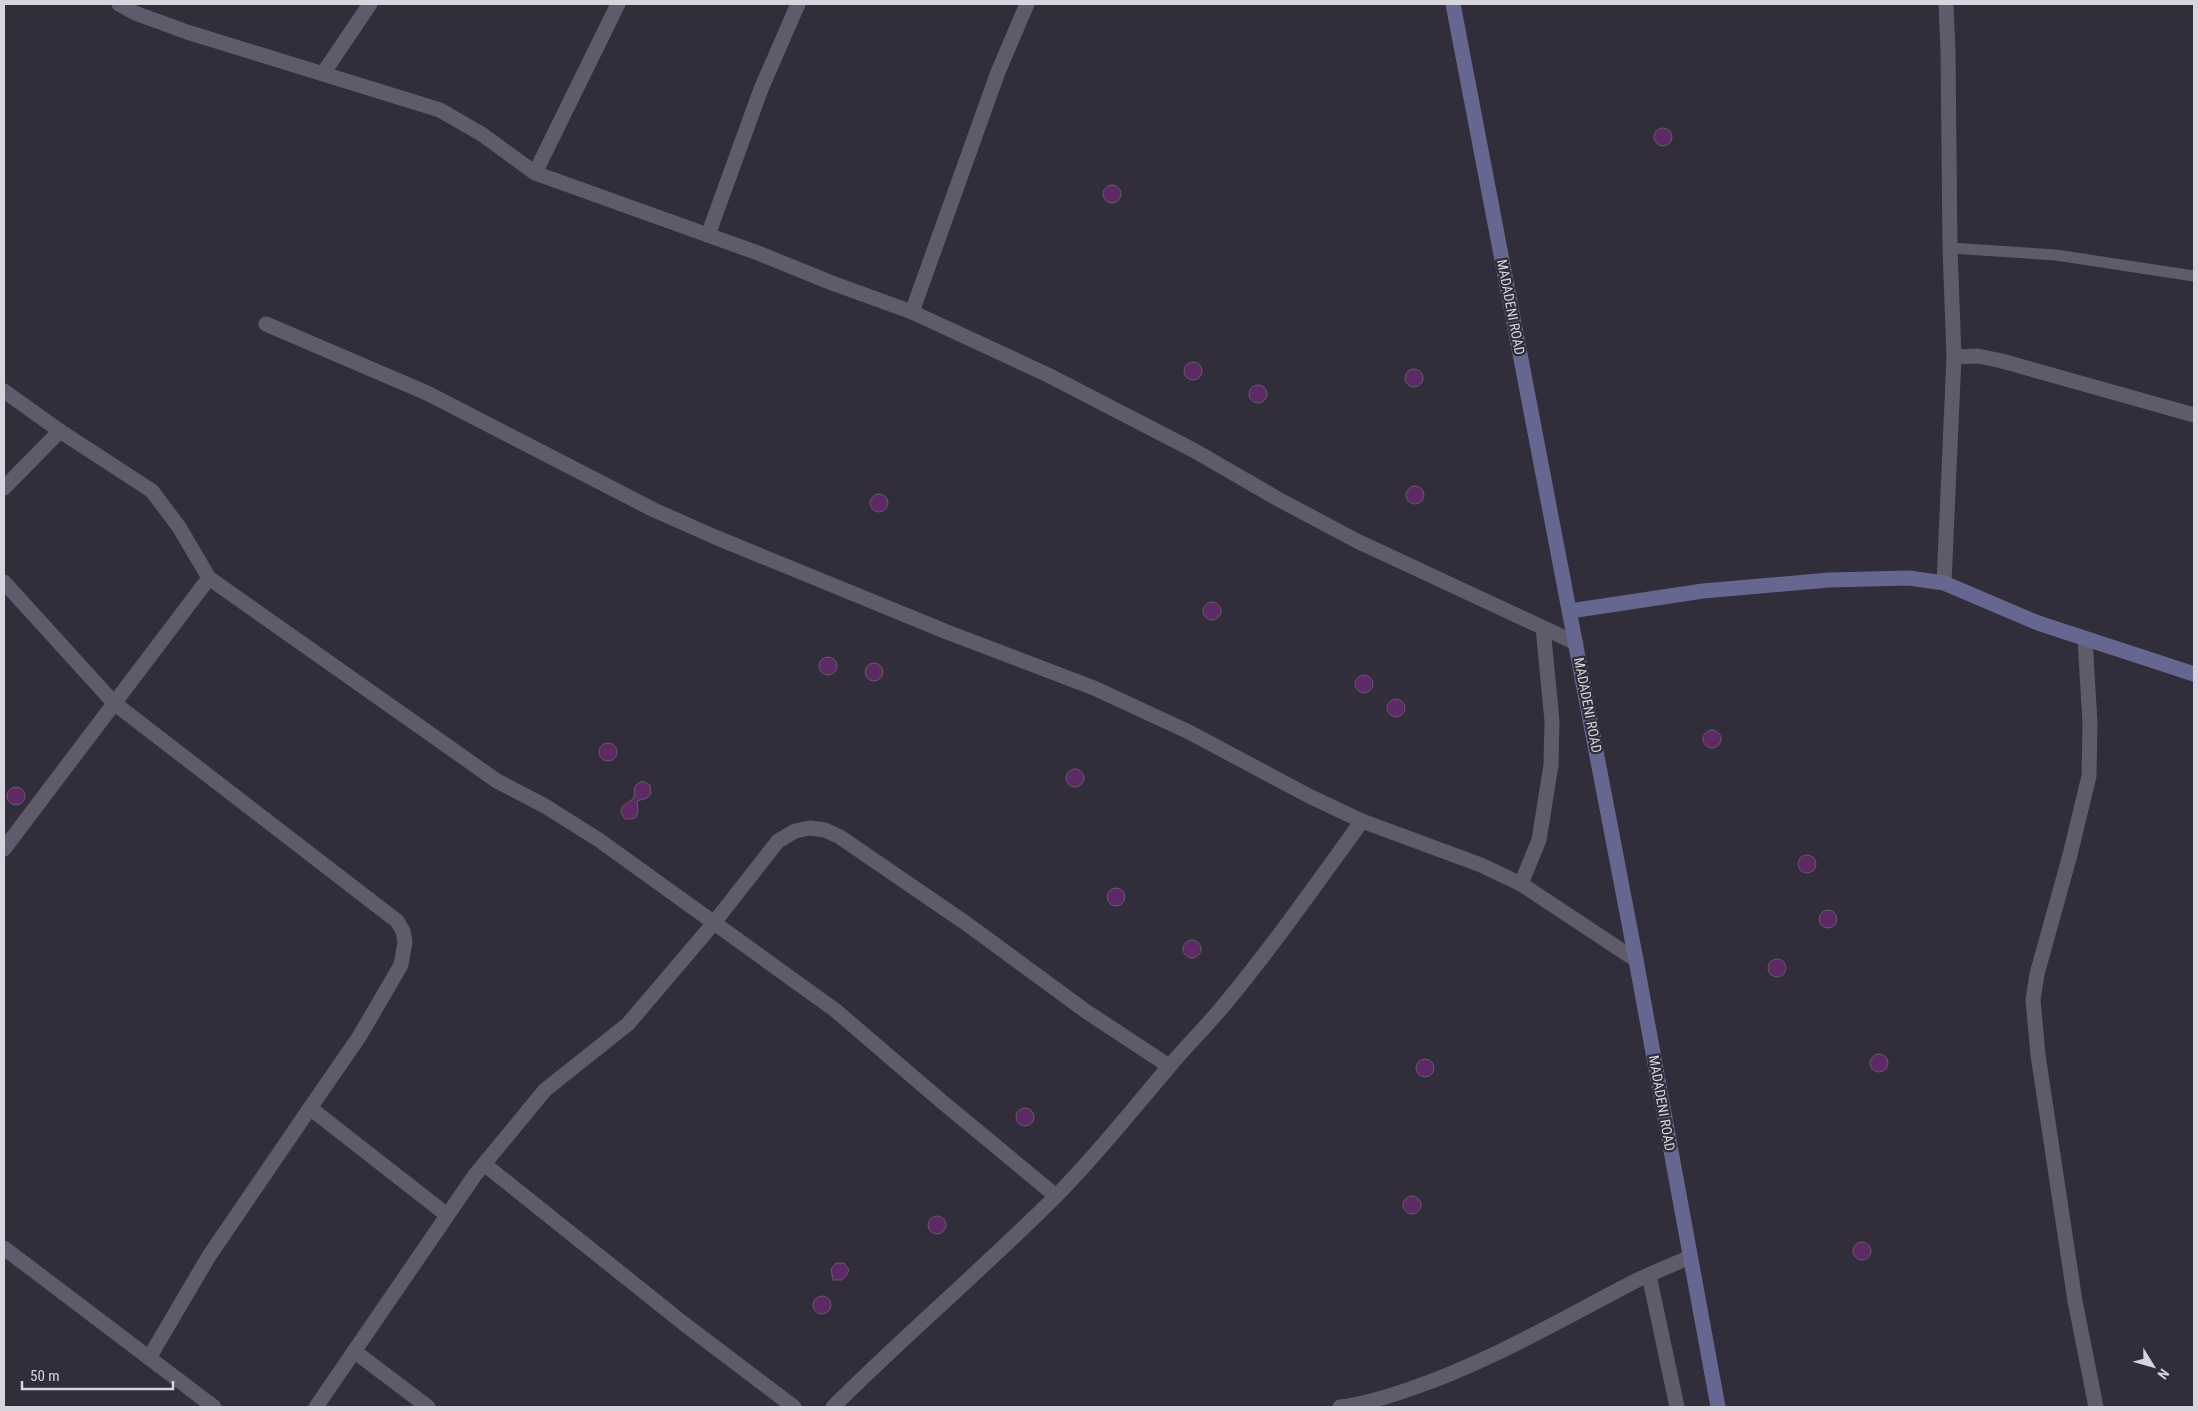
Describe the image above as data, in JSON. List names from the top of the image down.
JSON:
{
  "streets": {
    "street": ["MADADENI ROAD"]
  },
  "scale_bar": "50 m",
  "north": "bottom right"
}
